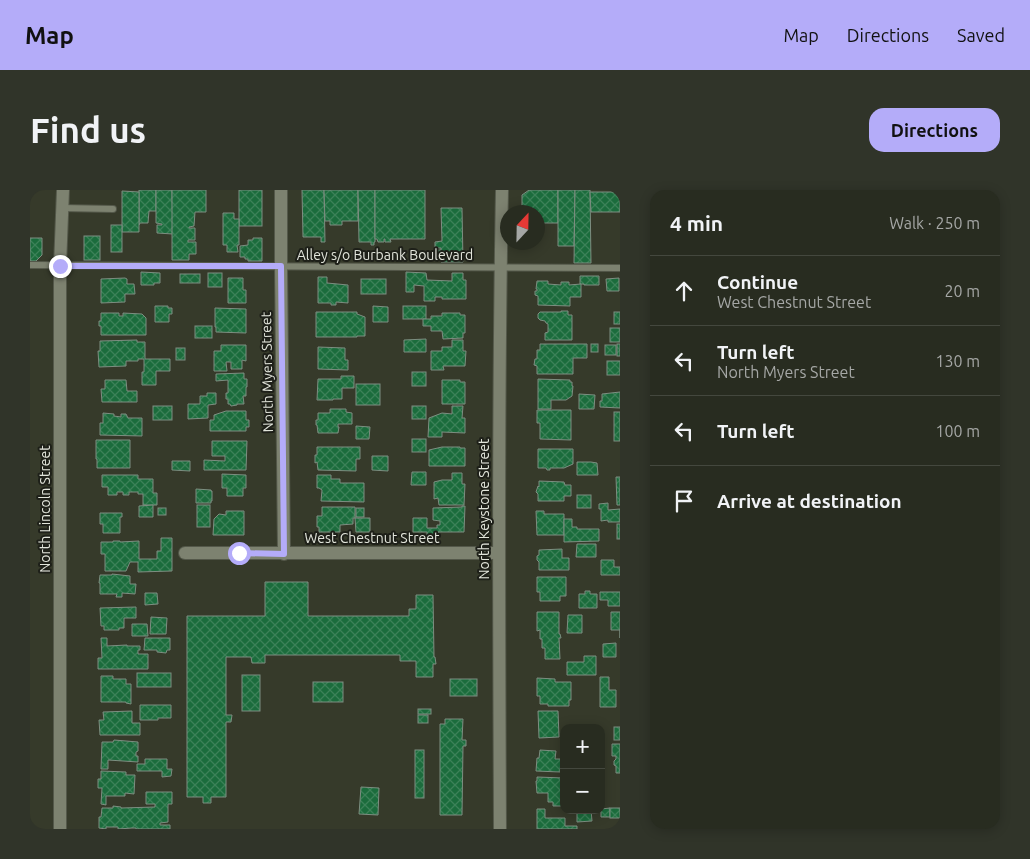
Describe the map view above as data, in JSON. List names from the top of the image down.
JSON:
{
  "streets": {
    "street": [
      "North Myers Street",
      "North Lincoln Street",
      "North Keystone Street",
      "West Chestnut Street"
    ],
    "lane": ["Alley s/o Burbank Boulevard"]
  },
  "crossings": [
    ["Alley s/o Burbank Boulevard", "North Myers Street"],
    ["Alley s/o Burbank Boulevard", "North Lincoln Street"],
    ["Alley s/o Burbank Boulevard", "North Keystone Street"],
    ["North Myers Street", "West Chestnut Street"],
    ["North Keystone Street", "West Chestnut Street"]
  ],
  "north": "top",
  "page": {
    "header": "Map",
    "nav": ["Map", "Directions", "Saved"],
    "buttons": "Directions",
    "title": "Find us",
    "heading": ["4 min", "Walk · 250 m"],
    "list": [
      ["Continue", "West Chestnut Street", "20 m"],
      ["Turn left", "North Myers Street", "130 m"],
      ["Turn left", "100 m"],
      "Arrive at destination"
    ],
    "map_buttons": ["+", "−"]
  }
}
